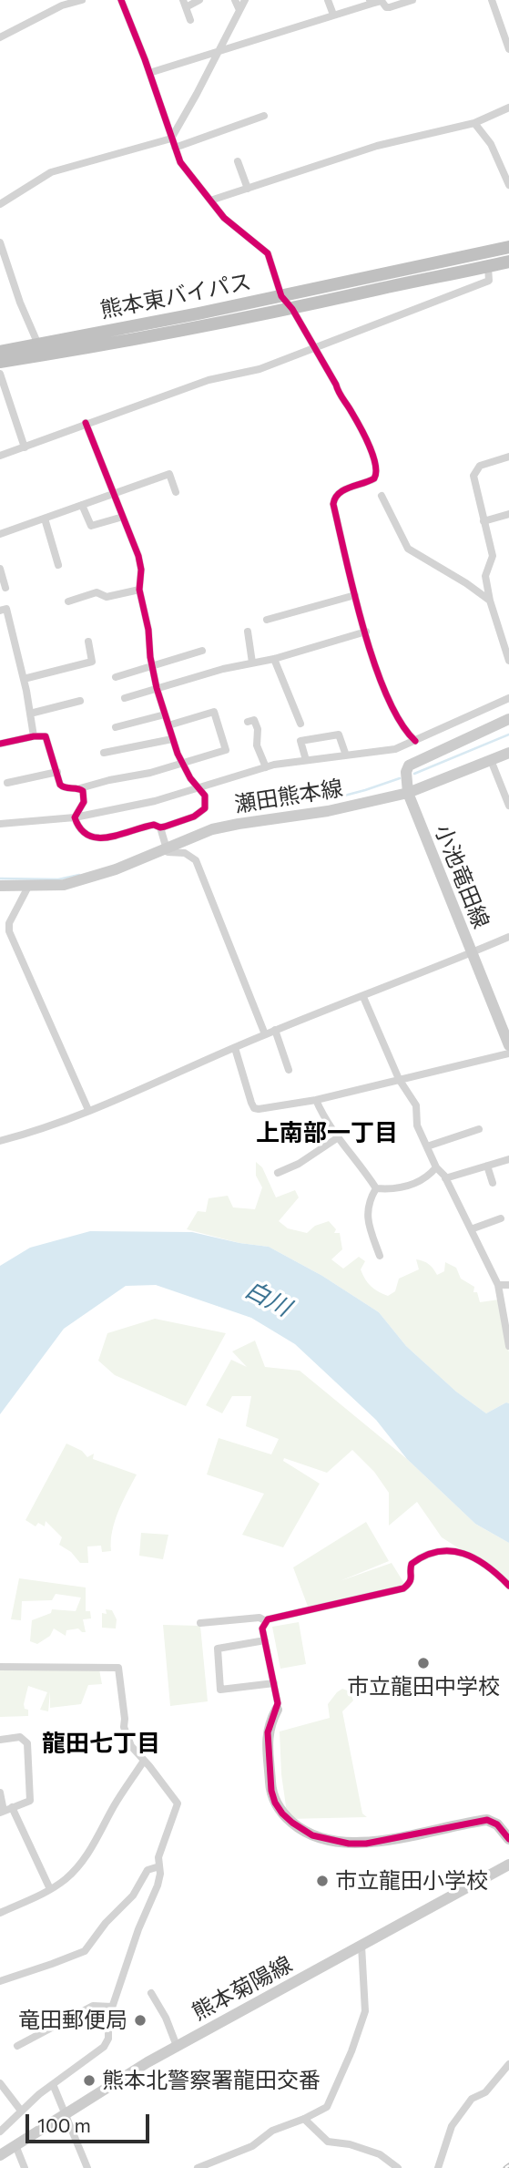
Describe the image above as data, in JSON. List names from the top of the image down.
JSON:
{
  "streets": {
    "highway": ["熊本東バイパス"],
    "main road": ["瀬田熊本線", "小池竜田線", "熊本菊陽線"]
  },
  "crossings": [
    ["瀬田熊本線", "小池竜田線"]
  ],
  "districts": ["上南部一丁目", "龍田七丁目"],
  "water": ["白川"],
  "places": [
    "市立龍田中学校",
    "市立龍田小学校",
    "竜田郵便局",
    "熊本北警察署龍田交番"
  ],
  "scale_bar": "100 m"
}
